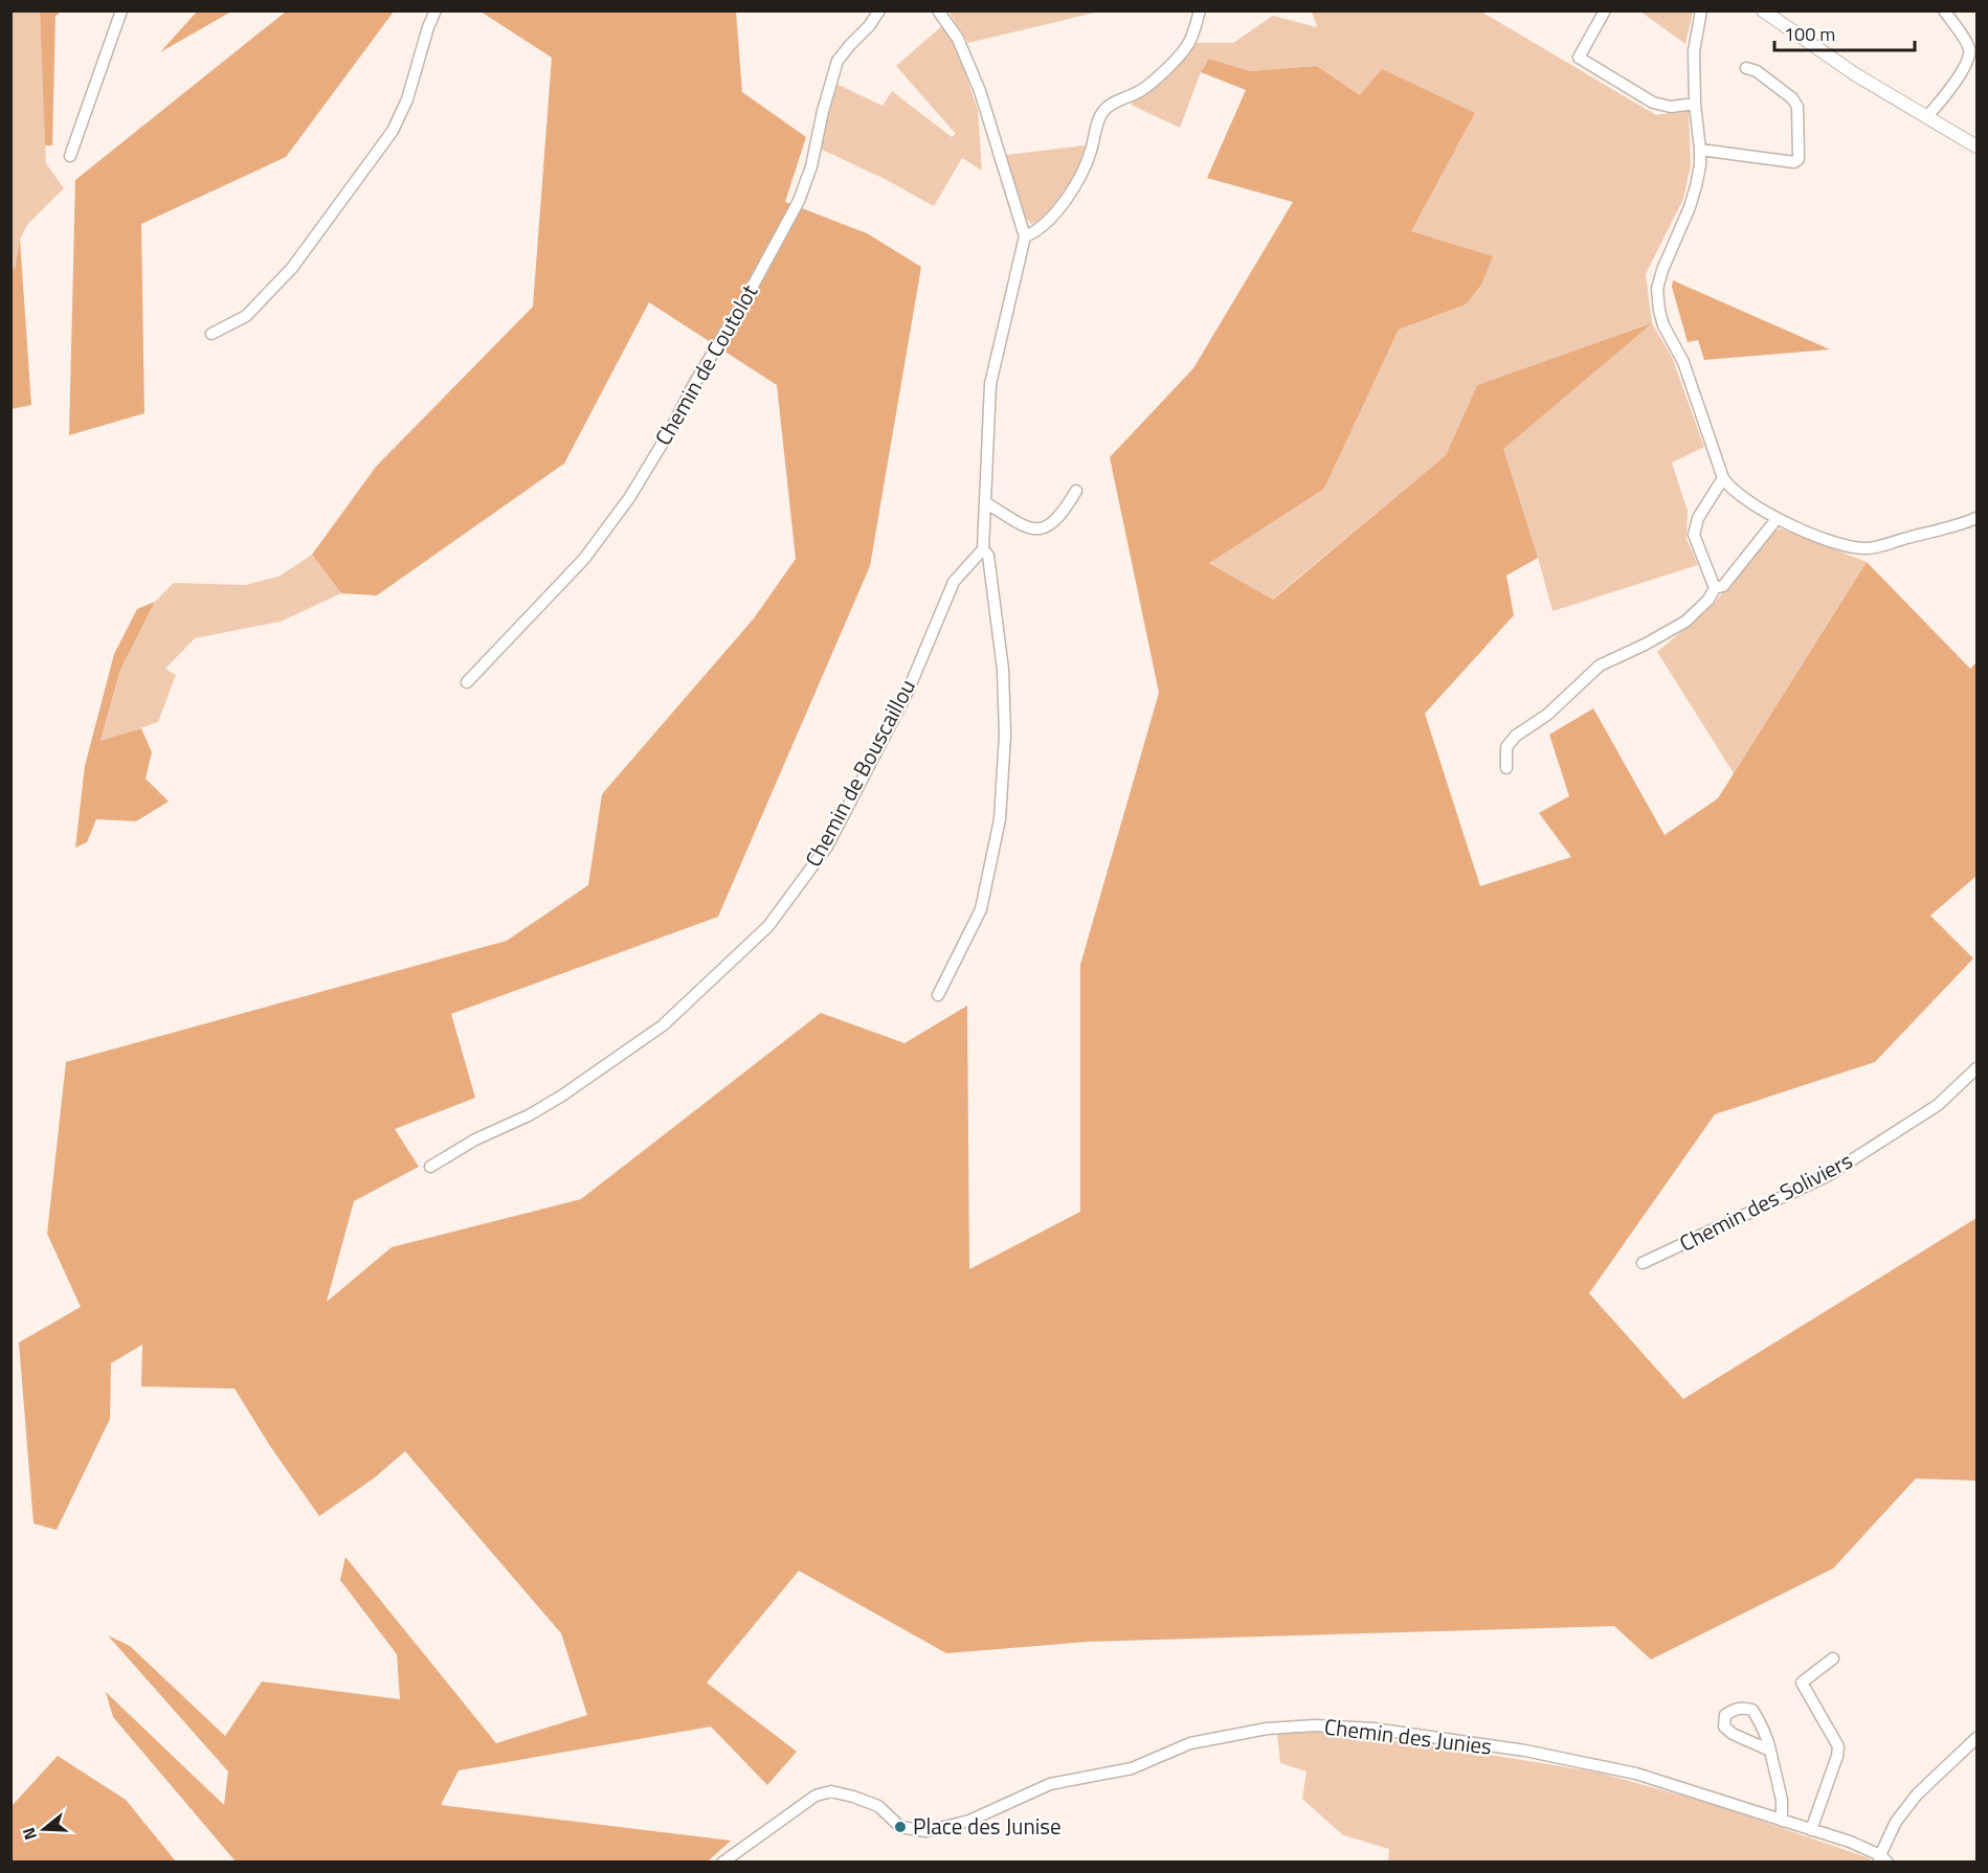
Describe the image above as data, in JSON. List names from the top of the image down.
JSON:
{
  "streets": {
    "street": [
      "Chemin de Coutolot",
      "Chemin de Bouscaillou",
      "Chemin des Soliviers",
      "Chemin des Junies"
    ]
  },
  "places": ["Place des Junise"],
  "scale_bar": "100 m",
  "north": "left"
}
